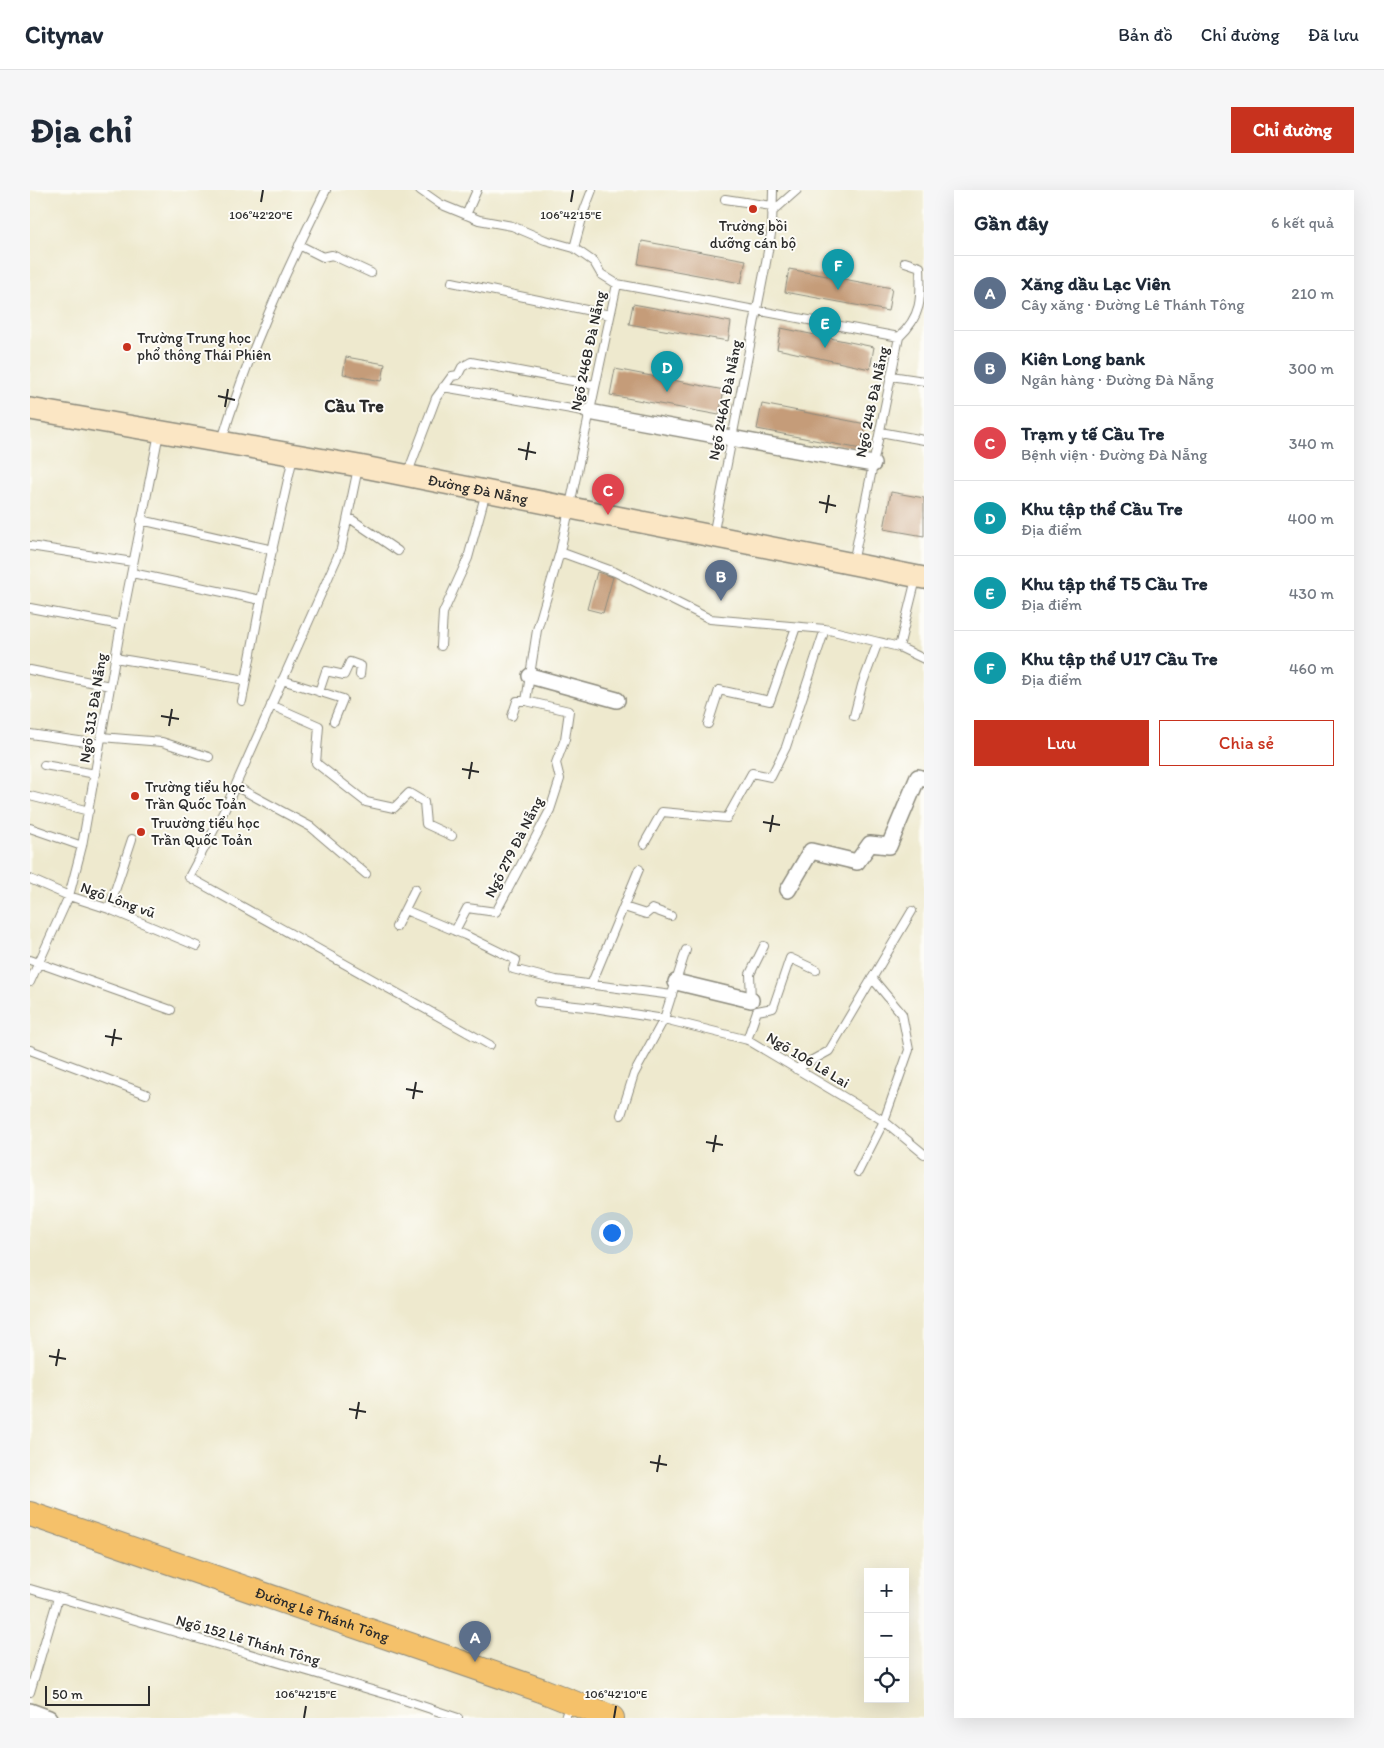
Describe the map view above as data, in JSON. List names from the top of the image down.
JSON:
{
  "streets": {
    "main road": ["Đường Đà Nẵng", "Đường Lê Thánh Tông"],
    "lane": [
      "Ngõ 246B Đà Nẵng",
      "Ngõ 246A Đà Nẵng",
      "Ngõ 248 Đà Nẵng",
      "Ngõ 313 Đà Nẵng",
      "Ngõ 279 Đà Nẵng",
      "Ngõ Lông vũ",
      "Ngõ 106 Lê Lai",
      "Ngõ 152 Lê Thánh Tông"
    ]
  },
  "crossings": [
    ["Ngõ 246B Đà Nẵng", "Đường Đà Nẵng"],
    ["Ngõ 246A Đà Nẵng", "Đường Đà Nẵng"],
    ["Ngõ 248 Đà Nẵng", "Đường Đà Nẵng"],
    ["Đường Đà Nẵng", "Ngõ 313 Đà Nẵng"],
    ["Ngõ 313 Đà Nẵng", "Ngõ Lông vũ"]
  ],
  "districts": ["Cầu Tre"],
  "places": [
    "Trường bồi dưỡng cán bộ",
    "Trường Trung học phổ thông Thái Phiên",
    "Trường tiểu học Trần Quốc Toản",
    "Truường tiểu học Trần Quốc Toản"
  ],
  "scale_bar": "50 m",
  "page": {
    "header": "Citynav",
    "nav": ["Bản đồ", "Chỉ đường", "Đã lưu"],
    "buttons": [
      "Chỉ đường",
      ["Lưu", "Chia sẻ"]
    ],
    "title": "Địa chỉ",
    "heading": ["Gần đây", "6 kết quả"],
    "pins": [
      "F",
      "E",
      "D",
      "C",
      "B",
      "A"
    ],
    "list": [
      {
        "mark": "A",
        "name": "Xăng dầu Lạc Viên",
        "note": "Cây xăng · Đường Lê Thánh Tông",
        "value": "210 m"
      },
      {
        "mark": "B",
        "name": "Kiên Long bank",
        "note": "Ngân hàng · Đường Đà Nẵng",
        "value": "300 m"
      },
      {
        "mark": "C",
        "name": "Trạm y tế Cầu Tre",
        "note": "Bệnh viện · Đường Đà Nẵng",
        "value": "340 m"
      },
      {
        "mark": "D",
        "name": "Khu tập thể Cầu Tre",
        "note": "Địa điểm",
        "value": "400 m"
      },
      {
        "mark": "E",
        "name": "Khu tập thể T5 Cầu Tre",
        "note": "Địa điểm",
        "value": "430 m"
      },
      {
        "mark": "F",
        "name": "Khu tập thể U17 Cầu Tre",
        "note": "Địa điểm",
        "value": "460 m"
      }
    ],
    "map_buttons": ["+", "−"],
    "scale": "50 m"
  },
  "coordinates": ["106°42'15\"E", "106°42'20\"E", "106°42'10\"E"]
}
